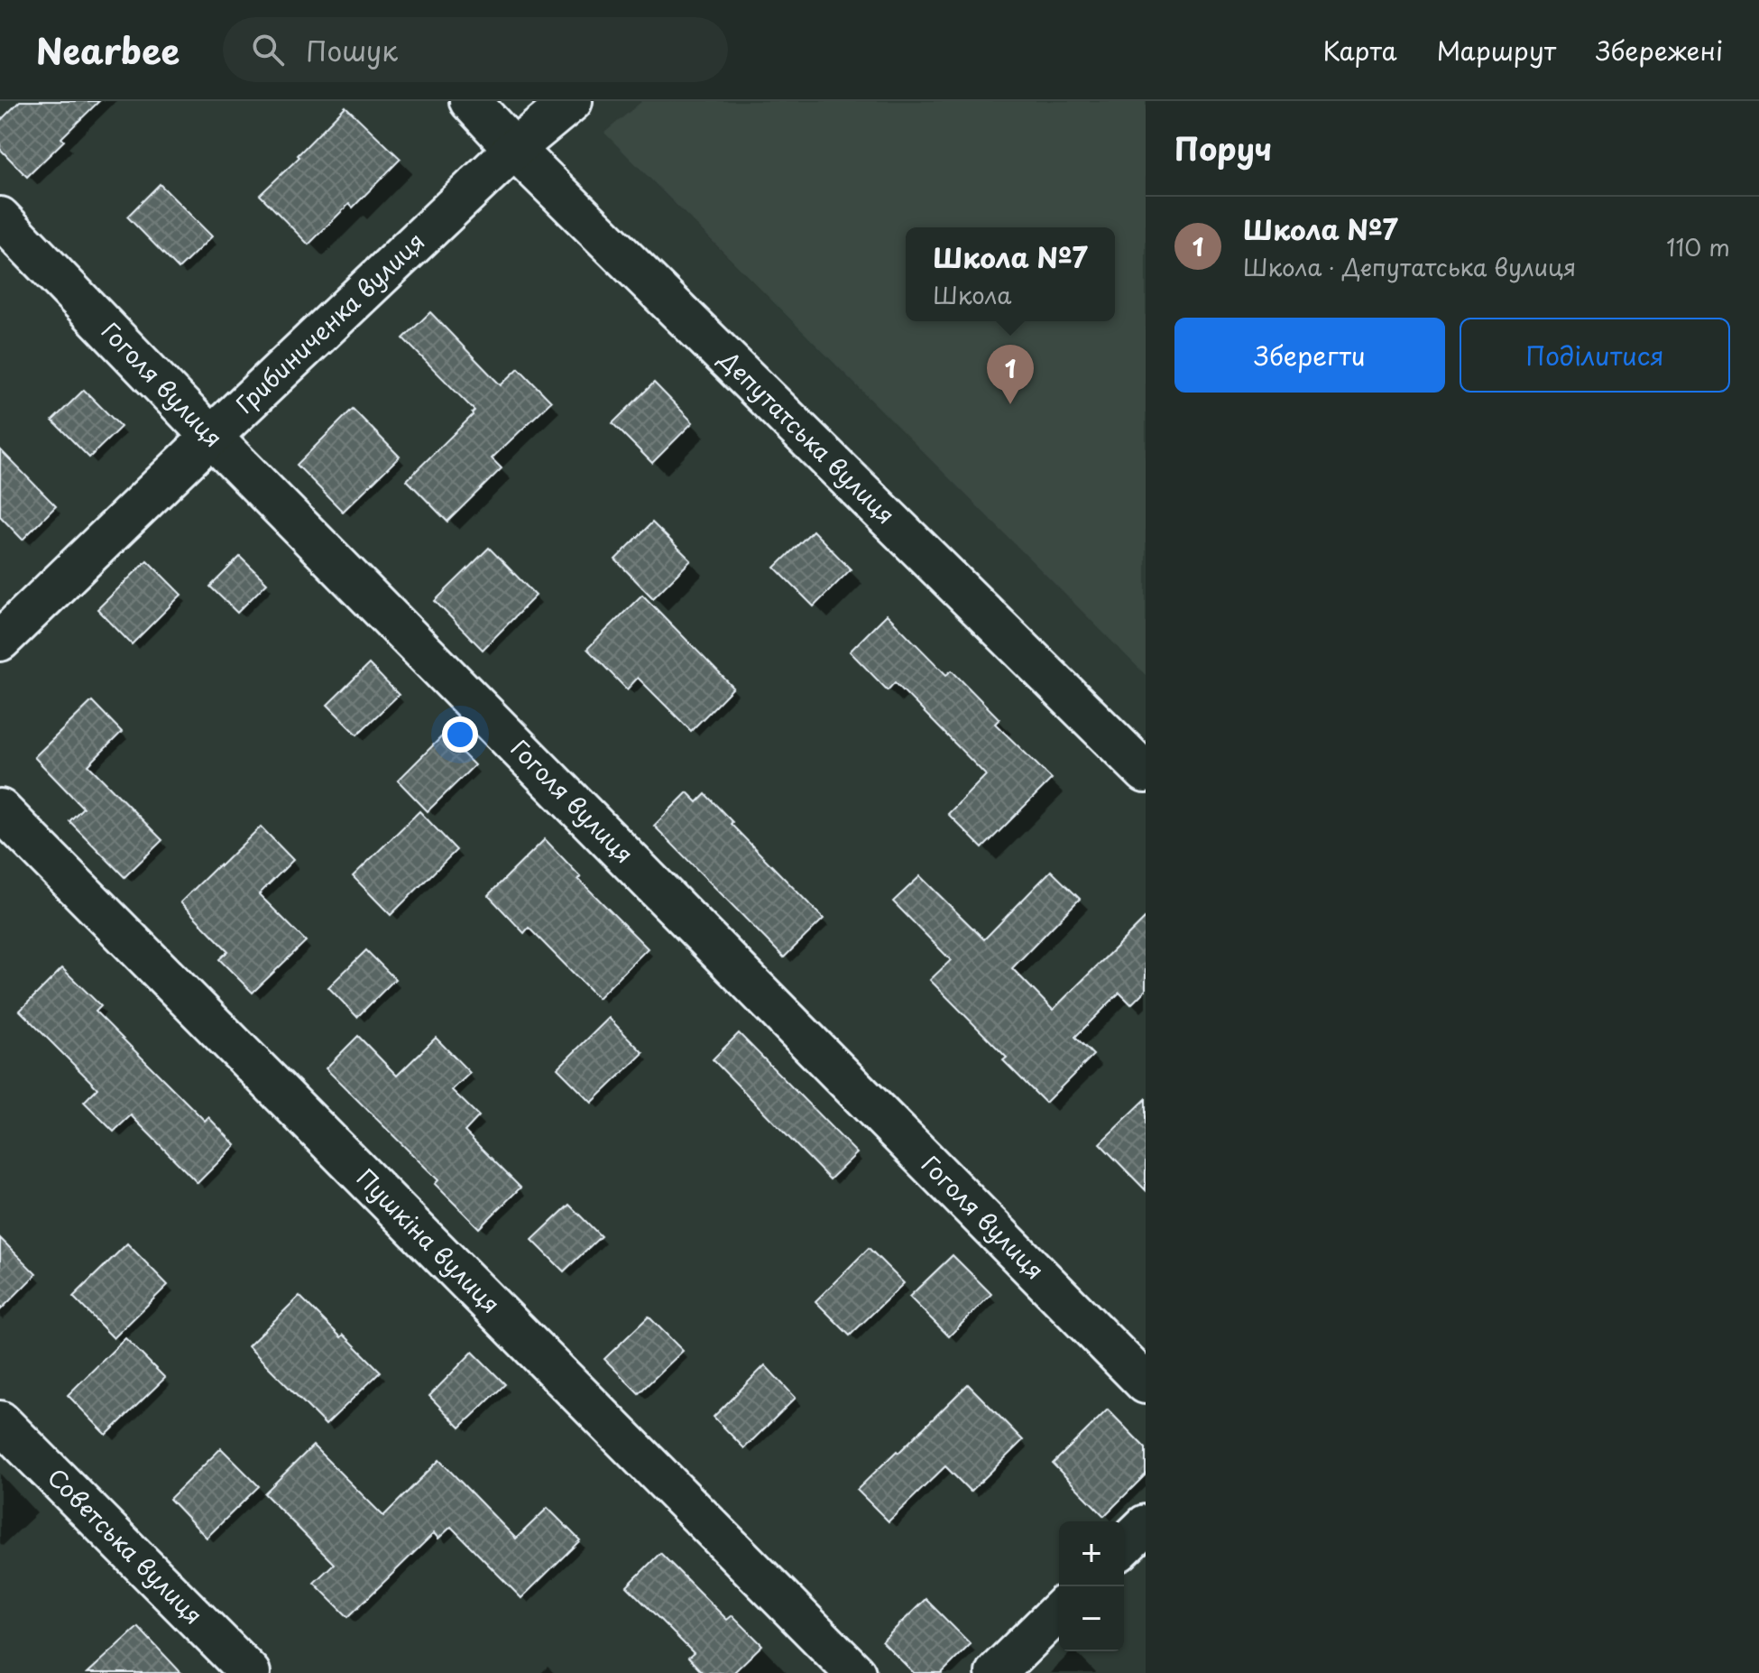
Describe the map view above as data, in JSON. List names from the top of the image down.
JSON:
{
  "streets": {
    "street": [
      "Грибиниченка вулиця",
      "Гоголя вулиця",
      "Депутатська вулиця",
      "Пушкіна вулиця",
      "Советська вулиця"
    ]
  },
  "crossings": [
    ["Грибиниченка вулиця", "Гоголя вулиця"],
    ["Грибиниченка вулиця", "Депутатська вулиця"]
  ],
  "page": {
    "header": "Nearbee",
    "search": "Пошук",
    "nav": ["Карта", "Маршрут", "Збережені"],
    "heading": "Поруч",
    "list": [
      {
        "mark": "1",
        "name": "Школа №7",
        "note": "Школа · Депутатська вулиця",
        "value": "110 m"
      }
    ],
    "popup": ["Школа №7", "Школа"],
    "buttons": ["Зберегти", "Поділитися"],
    "pins": "1",
    "map_buttons": ["+", "−"]
  }
}
